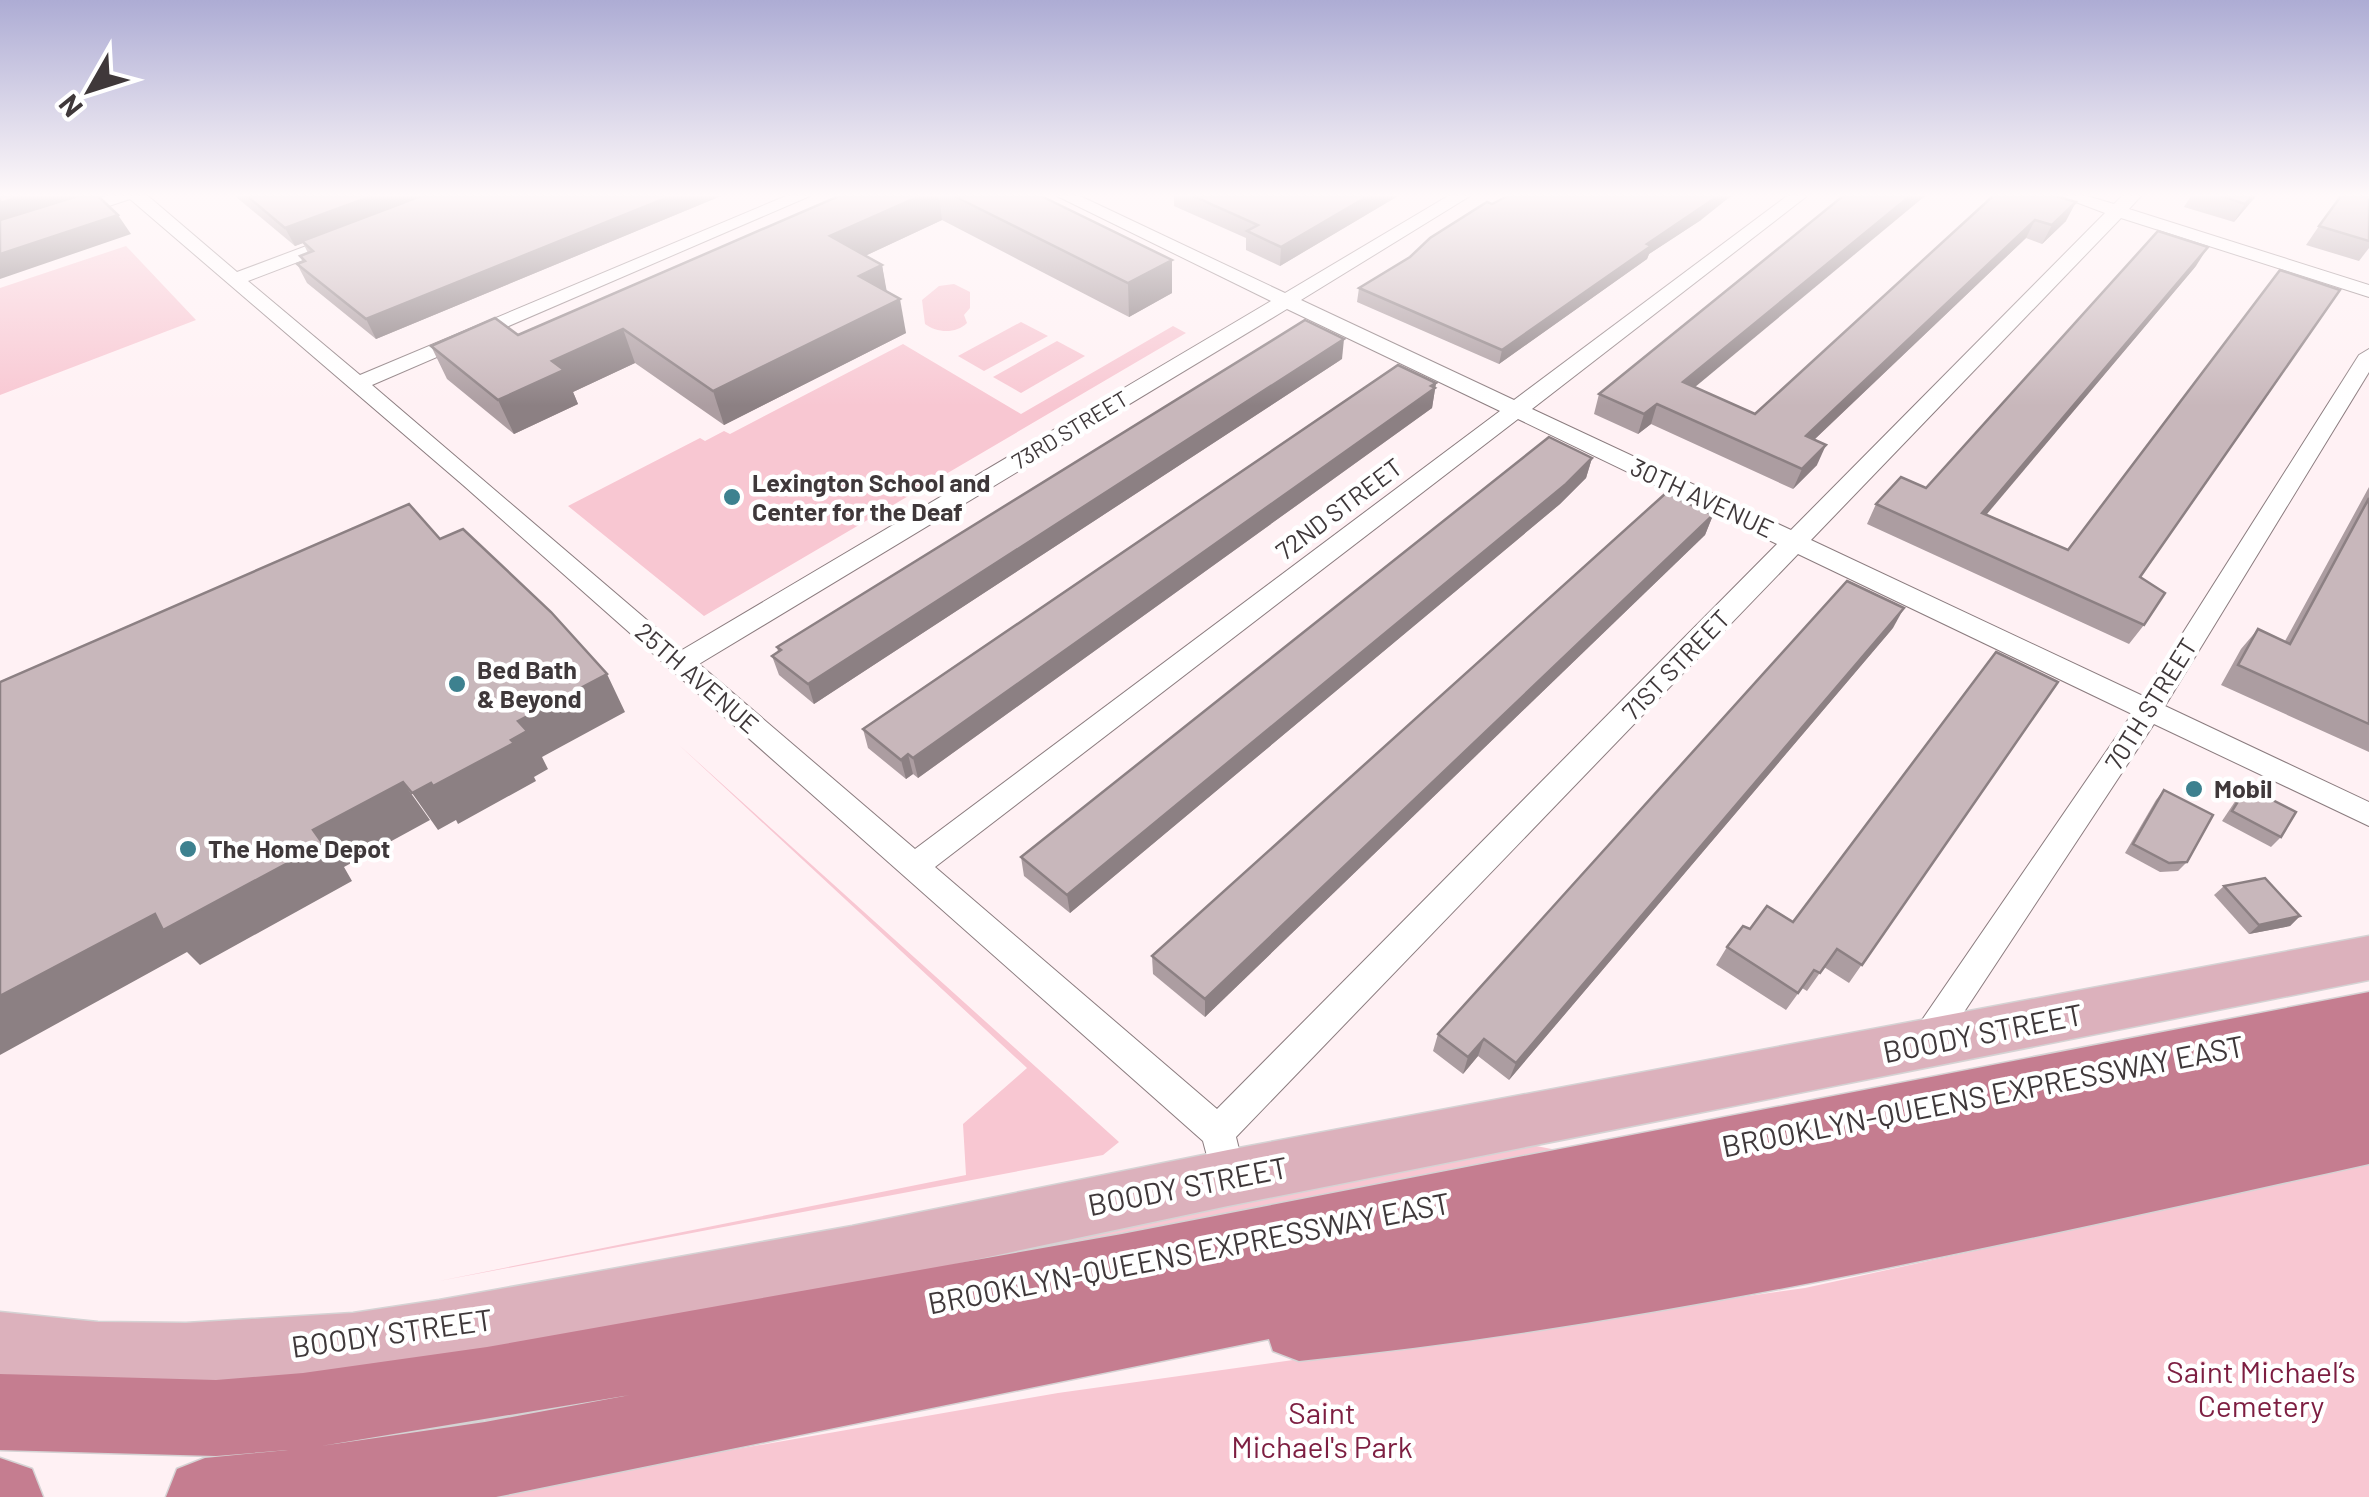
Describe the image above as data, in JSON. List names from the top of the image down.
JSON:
{
  "streets": {
    "highway": ["BROOKLYN-QUEENS EXPRESSWAY EAST"],
    "main road": ["BOODY STREET"],
    "street": [
      "73RD STREET",
      "30TH AVENUE",
      "72ND STREET",
      "71ST STREET",
      "25TH AVENUE",
      "70TH STREET"
    ]
  },
  "crossings": [
    ["73RD STREET", "30TH AVENUE"],
    ["73RD STREET", "25TH AVENUE"],
    ["30TH AVENUE", "72ND STREET"],
    ["30TH AVENUE", "71ST STREET"],
    ["30TH AVENUE", "70TH STREET"],
    ["72ND STREET", "25TH AVENUE"],
    ["71ST STREET", "25TH AVENUE"],
    ["71ST STREET", "BOODY STREET"],
    ["25TH AVENUE", "BOODY STREET"],
    ["70TH STREET", "BOODY STREET"]
  ],
  "parks": ["Saint Michael’s Cemetery", "Saint Michael's Park"],
  "places": [
    "Lexington School and Center for the Deaf",
    "Bed Bath & Beyond",
    "Mobil",
    "The Home Depot"
  ],
  "north": "bottom left"
}
